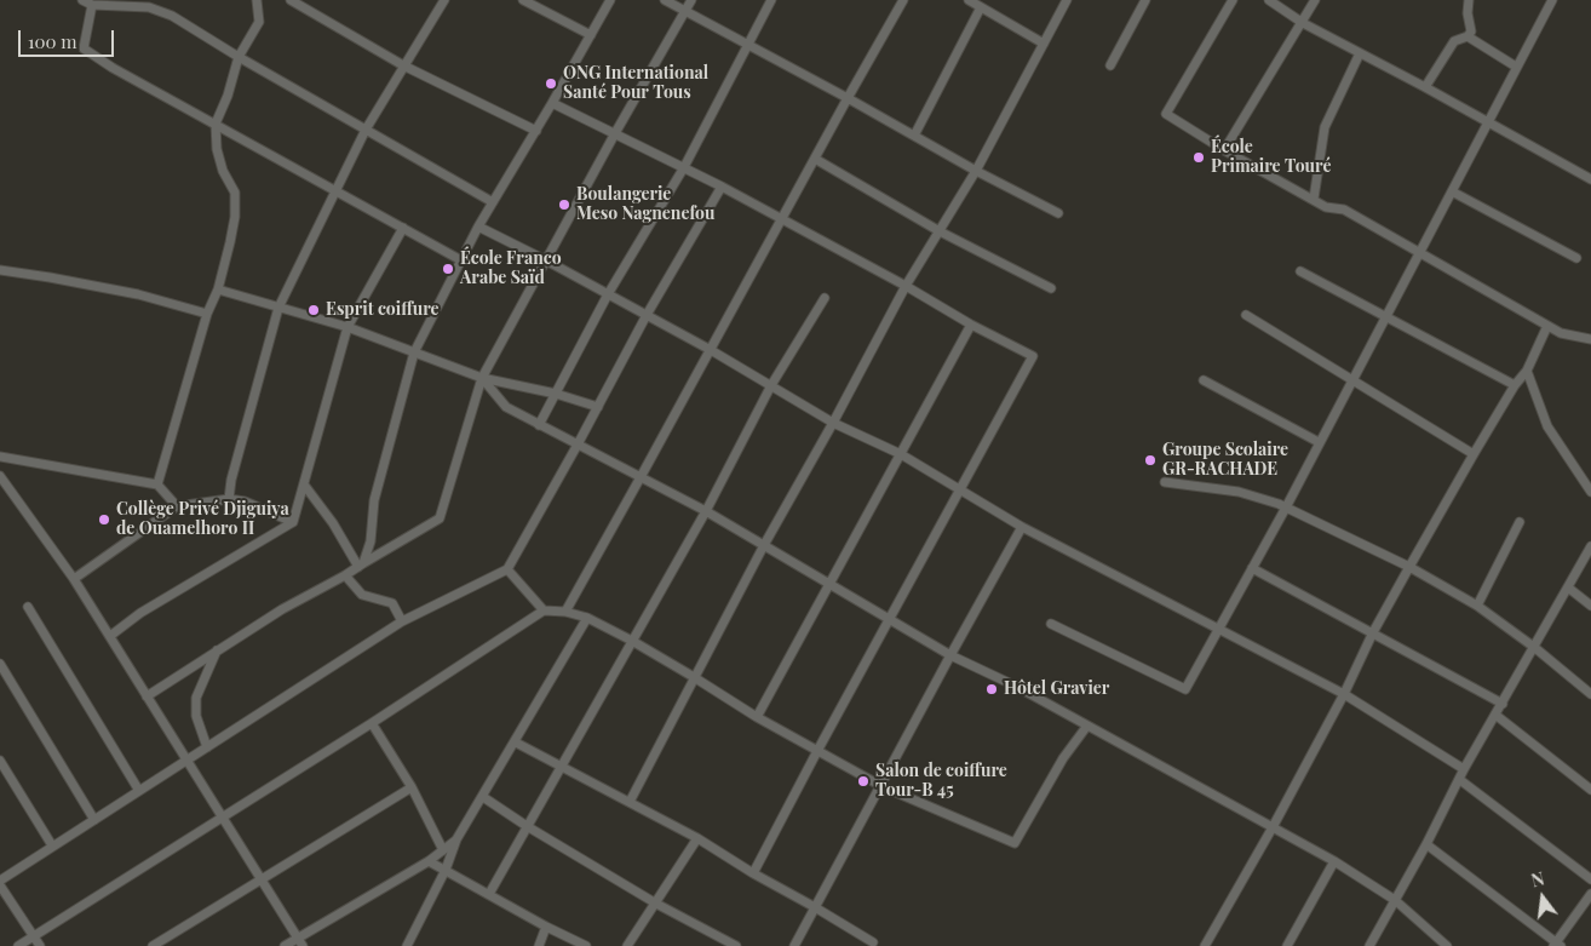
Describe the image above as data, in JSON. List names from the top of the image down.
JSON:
{
  "places": [
    "ONG International Santé Pour Tous",
    "École Primaire Touré",
    "Boulangerie Meso Nagnenefou",
    "École Franco Arabe Saïd",
    "Esprit coiffure",
    "Groupe Scolaire GR-RACHADE",
    "Collège Privé Djiguiya de Ouamelhoro II",
    "Hôtel Gravier",
    "Salon de coiffure Tour-B 45"
  ],
  "scale_bar": "100 m",
  "north": "top"
}
